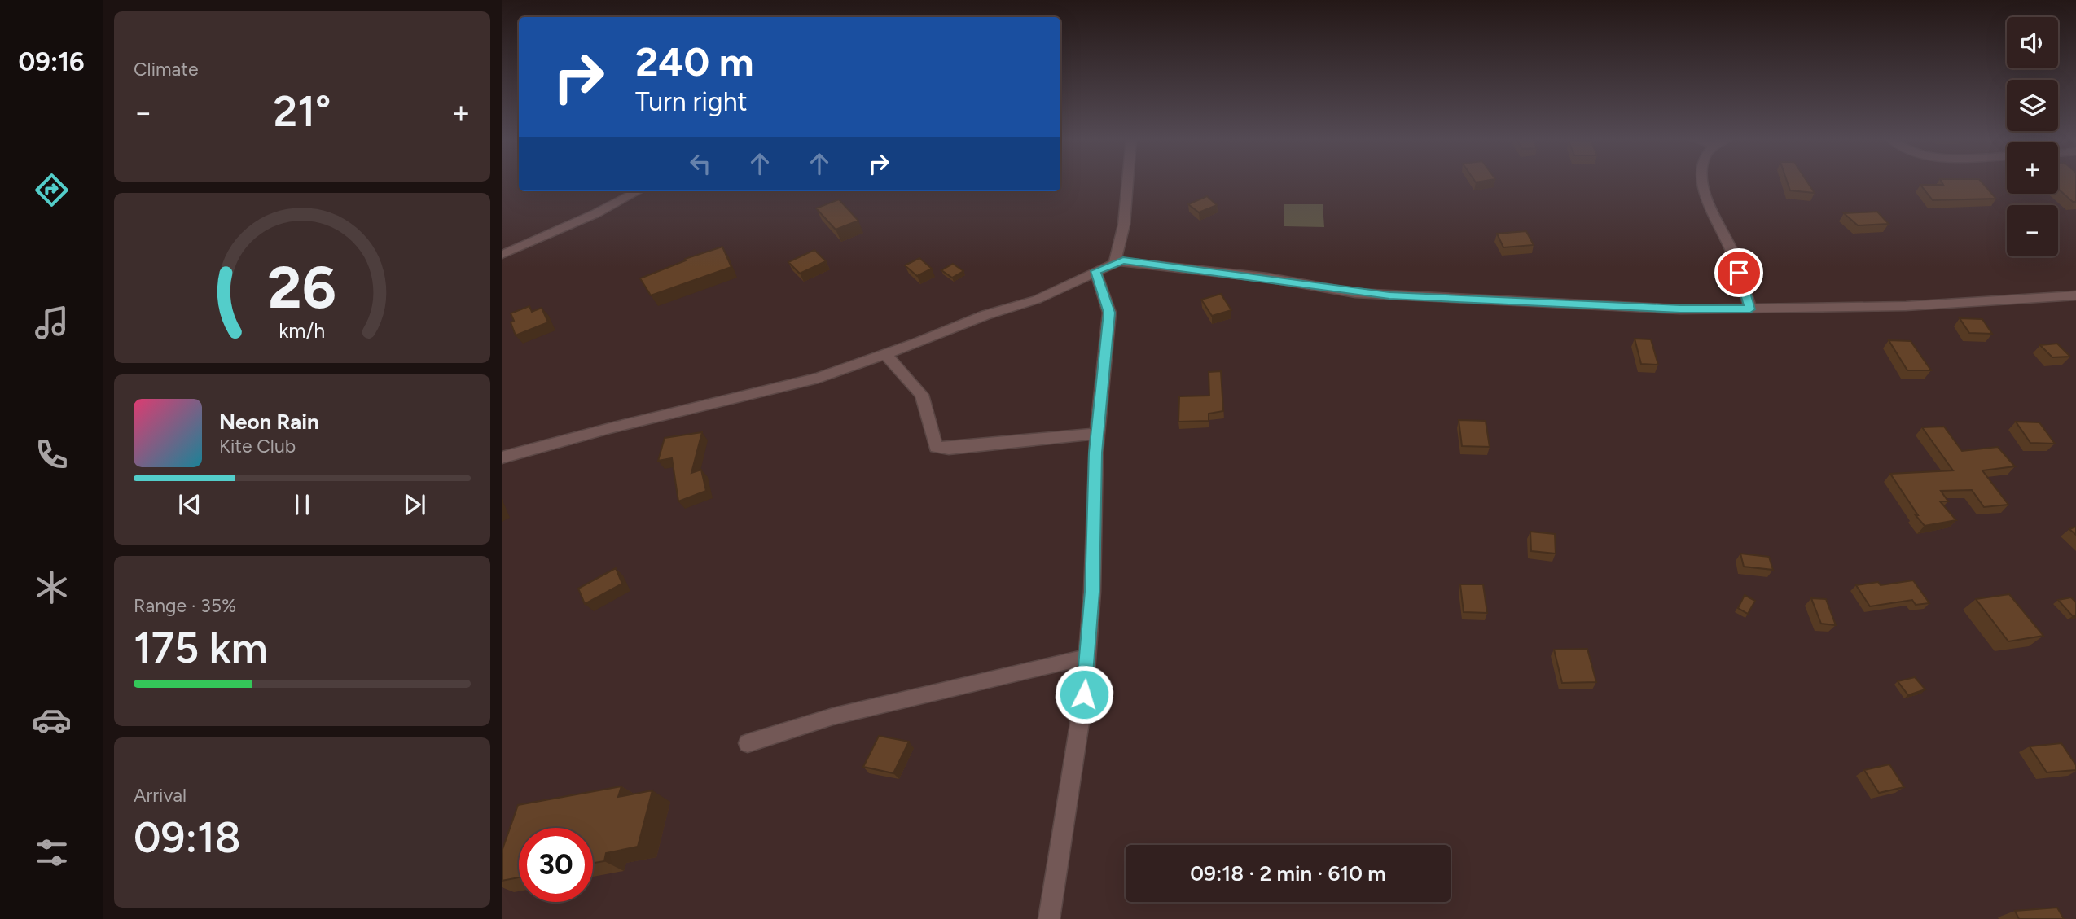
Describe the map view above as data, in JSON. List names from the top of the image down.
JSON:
{
  "page": {
    "tabs": "09:16",
    "tile": [
      "Climate",
      ["Range · 35%", "175 km"],
      ["Arrival", "09:18"]
    ],
    "map_buttons": ["+", "−"],
    "turn": ["240 m", "Turn right"],
    "heat": ["−", "21°", "+"],
    "song": ["Neon Rain", "Kite Club"],
    "limit": "30",
    "trip": "09:18 · 2 min · 610 m",
    "gauge": ["26", "km/h"]
  }
}
